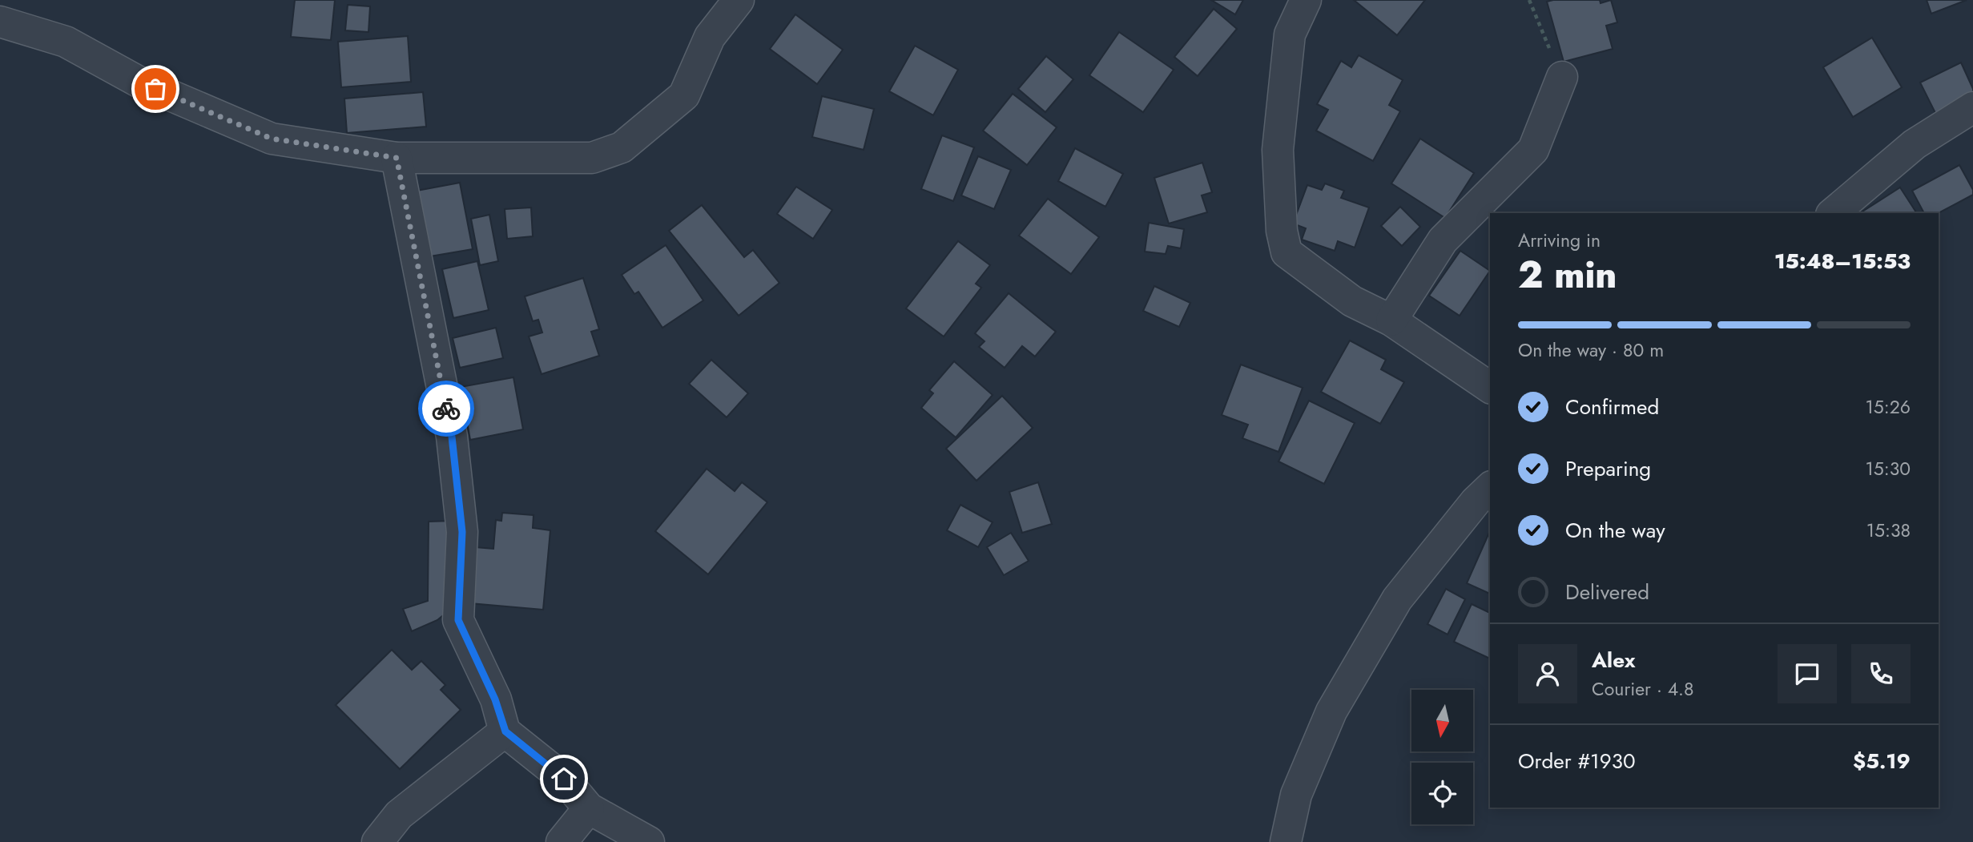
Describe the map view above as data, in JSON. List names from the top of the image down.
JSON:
{
  "north": "bottom",
  "page": {
    "heading": ["2 min", "Arriving in", "15:48–15:53"],
    "panel": [
      "Alex",
      "Courier · 4.8",
      "Order #1930",
      "$5.19"
    ],
    "bar": "On the way · 80 m",
    "list": [
      ["Confirmed", "15:26"],
      ["Preparing", "15:30"],
      ["On the way", "15:38"],
      "Delivered"
    ]
  }
}
